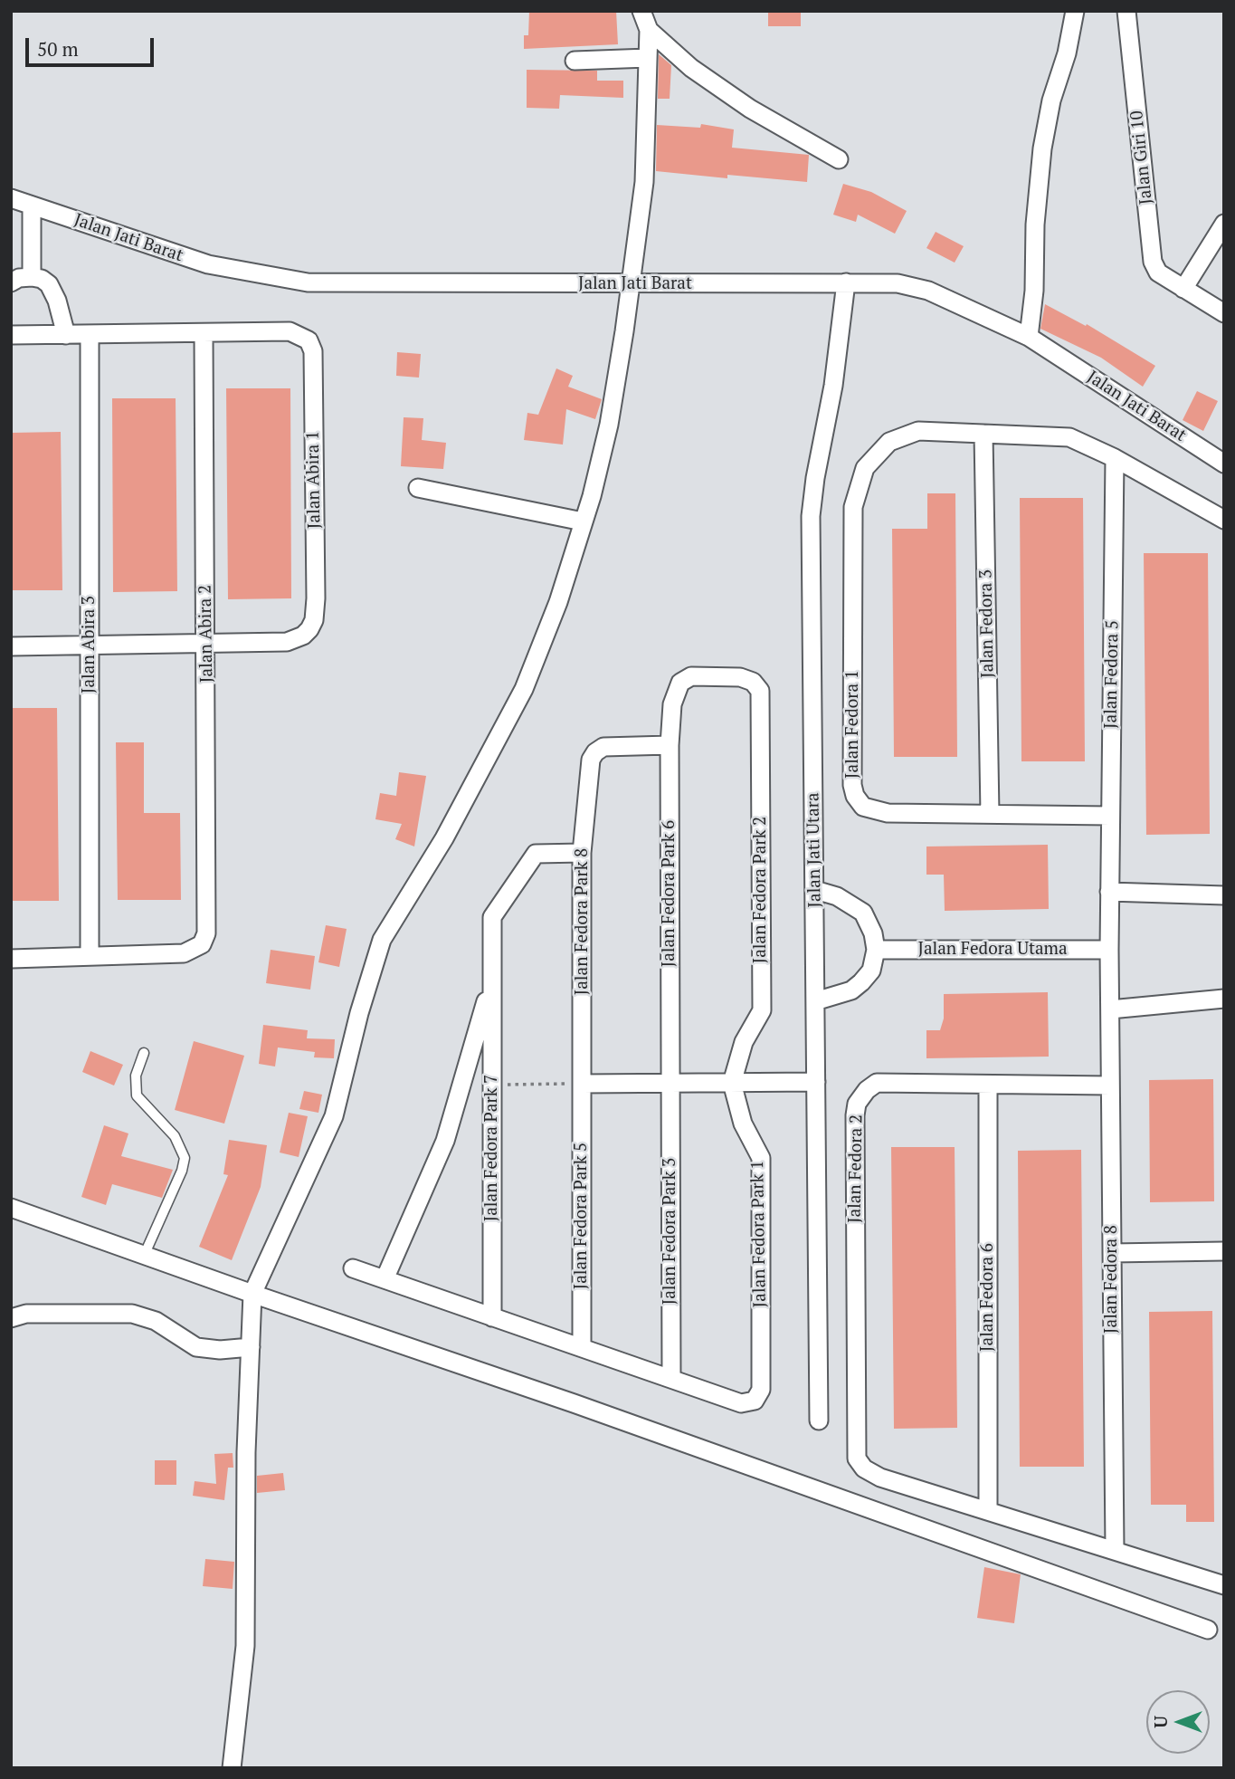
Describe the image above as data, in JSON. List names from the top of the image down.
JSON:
{
  "streets": {
    "street": [
      "Jalan Giri 10",
      "Jalan Jati Barat",
      "Jalan Abira 1",
      "Jalan Fedora 3",
      "Jalan Abira 2",
      "Jalan Abira 3",
      "Jalan Fedora 5",
      "Jalan Fedora 1",
      "Jalan Jati Utara",
      "Jalan Fedora Park 2",
      "Jalan Fedora Park 6",
      "Jalan Fedora Park 8",
      "Jalan Fedora Utama",
      "Jalan Fedora Park 7",
      "Jalan Fedora 2",
      "Jalan Fedora Park 5",
      "Jalan Fedora Park 3",
      "Jalan Fedora Park 1",
      "Jalan Fedora 8",
      "Jalan Fedora 6"
    ]
  },
  "crossings": [
    ["Jalan Jati Barat", "Jalan Jati Utara"],
    ["Jalan Abira 1", "Jalan Abira 2"],
    ["Jalan Fedora 3", "Jalan Fedora 1"],
    ["Jalan Abira 2", "Jalan Abira 3"],
    ["Jalan Fedora 5", "Jalan Fedora 1"],
    ["Jalan Fedora 5", "Jalan Fedora Utama"],
    ["Jalan Fedora 5", "Jalan Fedora 8"],
    ["Jalan Fedora Park 2", "Jalan Fedora Park 6"],
    ["Jalan Fedora Park 2", "Jalan Fedora Park 1"],
    ["Jalan Fedora Park 6", "Jalan Fedora Park 8"],
    ["Jalan Fedora Park 6", "Jalan Fedora Park 3"],
    ["Jalan Fedora Park 8", "Jalan Fedora Park 7"],
    ["Jalan Fedora Park 8", "Jalan Fedora Park 5"],
    ["Jalan Fedora Utama", "Jalan Fedora 8"],
    ["Jalan Fedora 2", "Jalan Fedora 8"],
    ["Jalan Fedora 2", "Jalan Fedora 6"],
    ["Jalan Fedora Park 3", "Jalan Fedora Park 1"]
  ],
  "scale_bar": "50 m",
  "north": "left"
}
